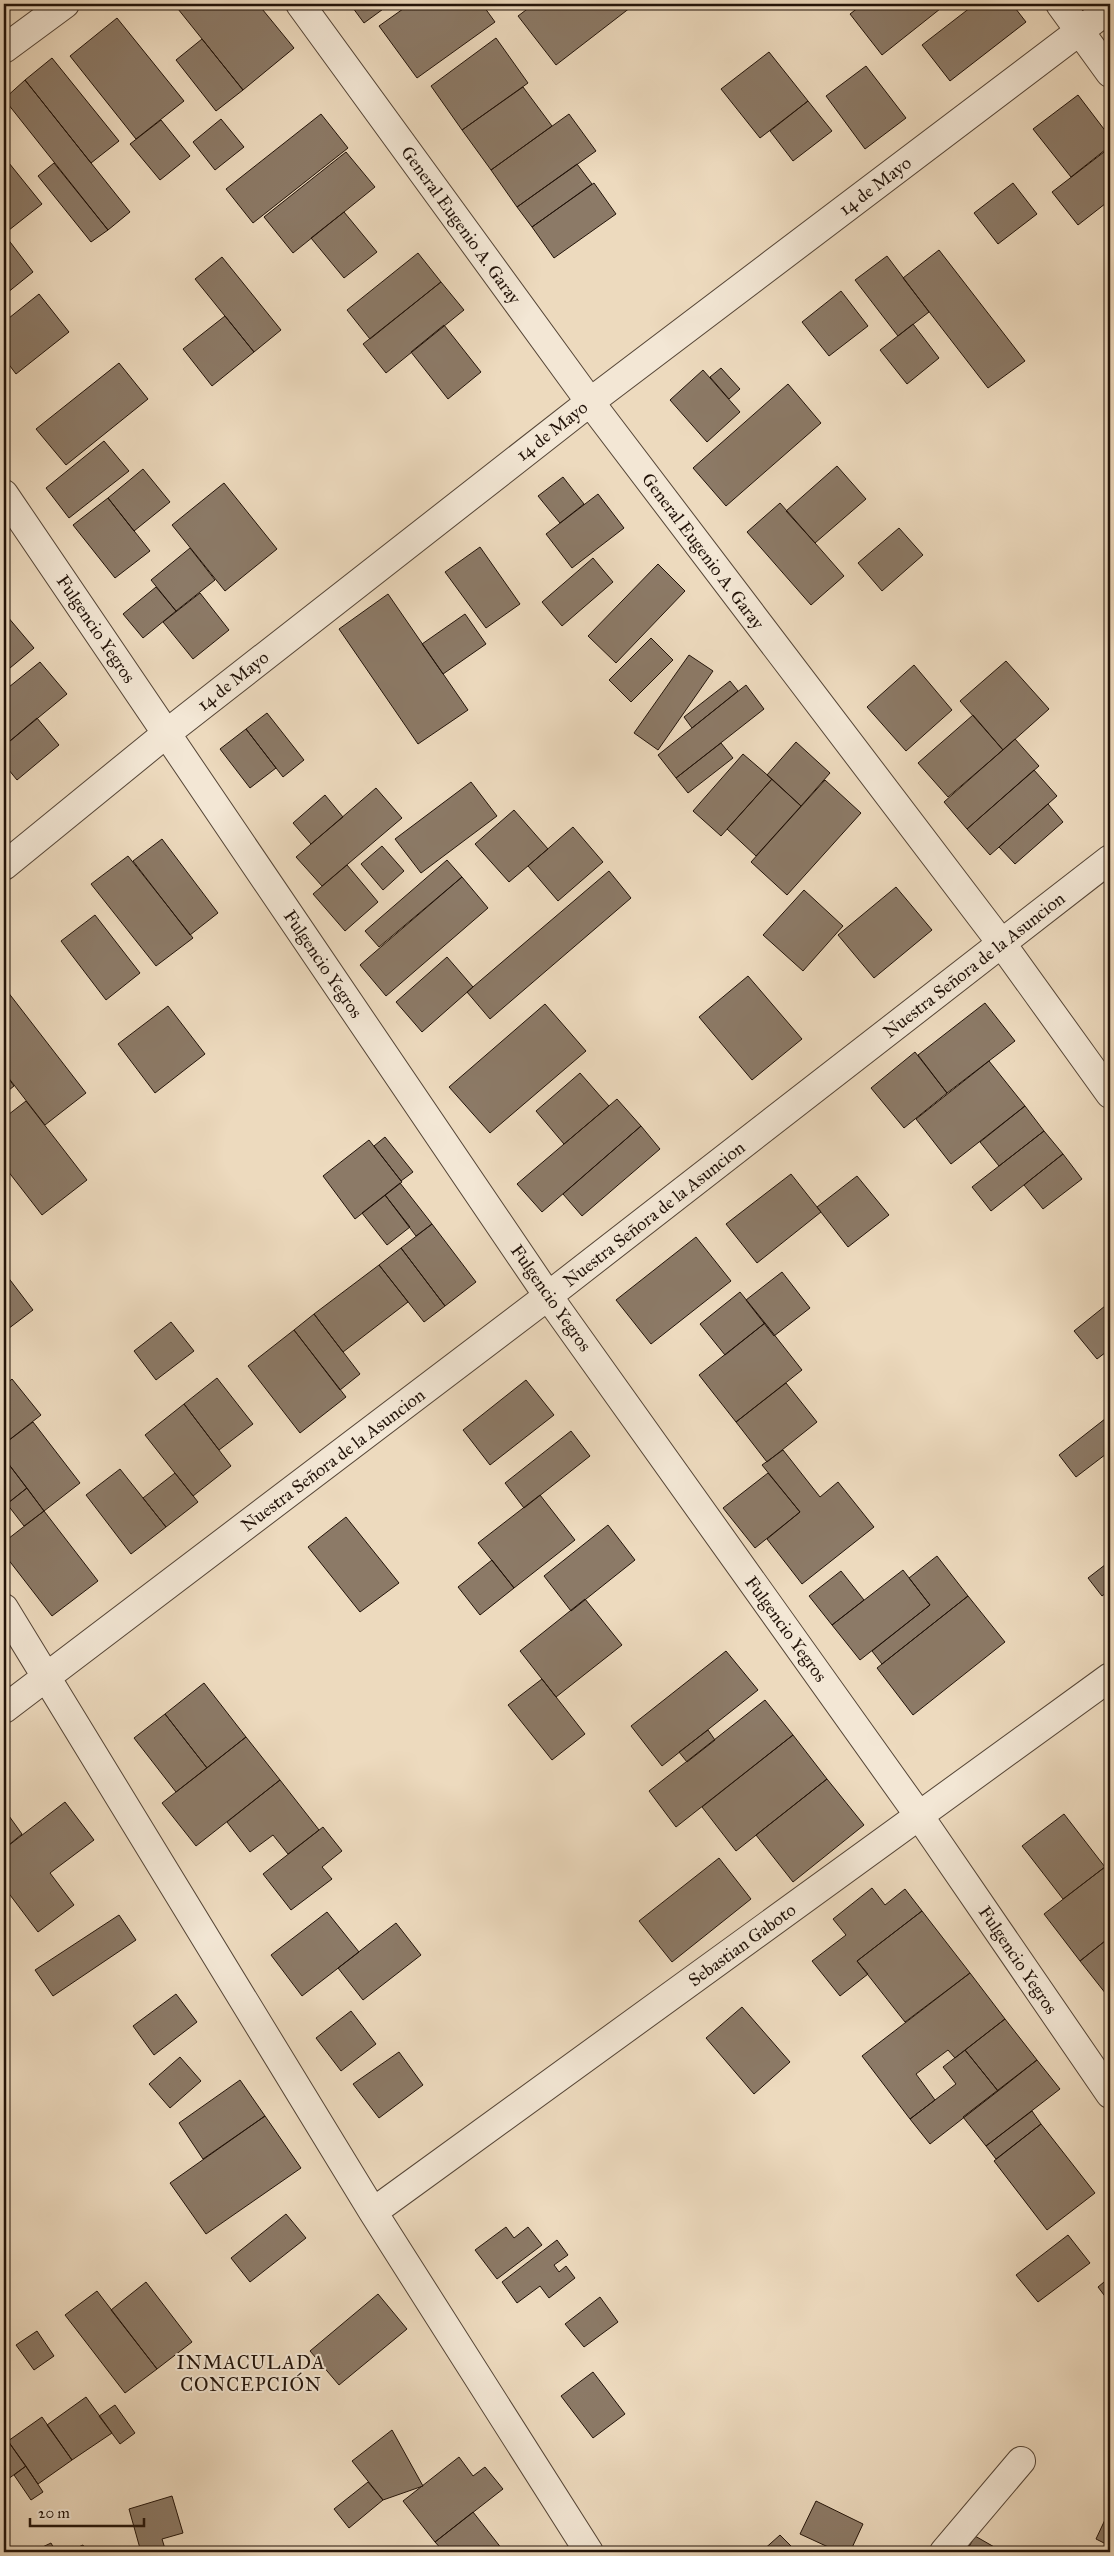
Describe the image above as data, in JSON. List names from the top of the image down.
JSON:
{
  "streets": {
    "street": [
      "14 de Mayo",
      "General Eugenio A. Garay",
      "Fulgencio Yegros",
      "Nuestra Señora de la Asuncion",
      "Sebastian Gaboto"
    ]
  },
  "crossings": [
    ["14 de Mayo", "General Eugenio A. Garay"],
    ["14 de Mayo", "Fulgencio Yegros"],
    ["General Eugenio A. Garay", "Nuestra Señora de la Asuncion"],
    ["Fulgencio Yegros", "Nuestra Señora de la Asuncion"],
    ["Fulgencio Yegros", "Sebastian Gaboto"]
  ],
  "districts": ["INMACULADA CONCEPCIÓN"],
  "scale_bar": "20 m"
}
